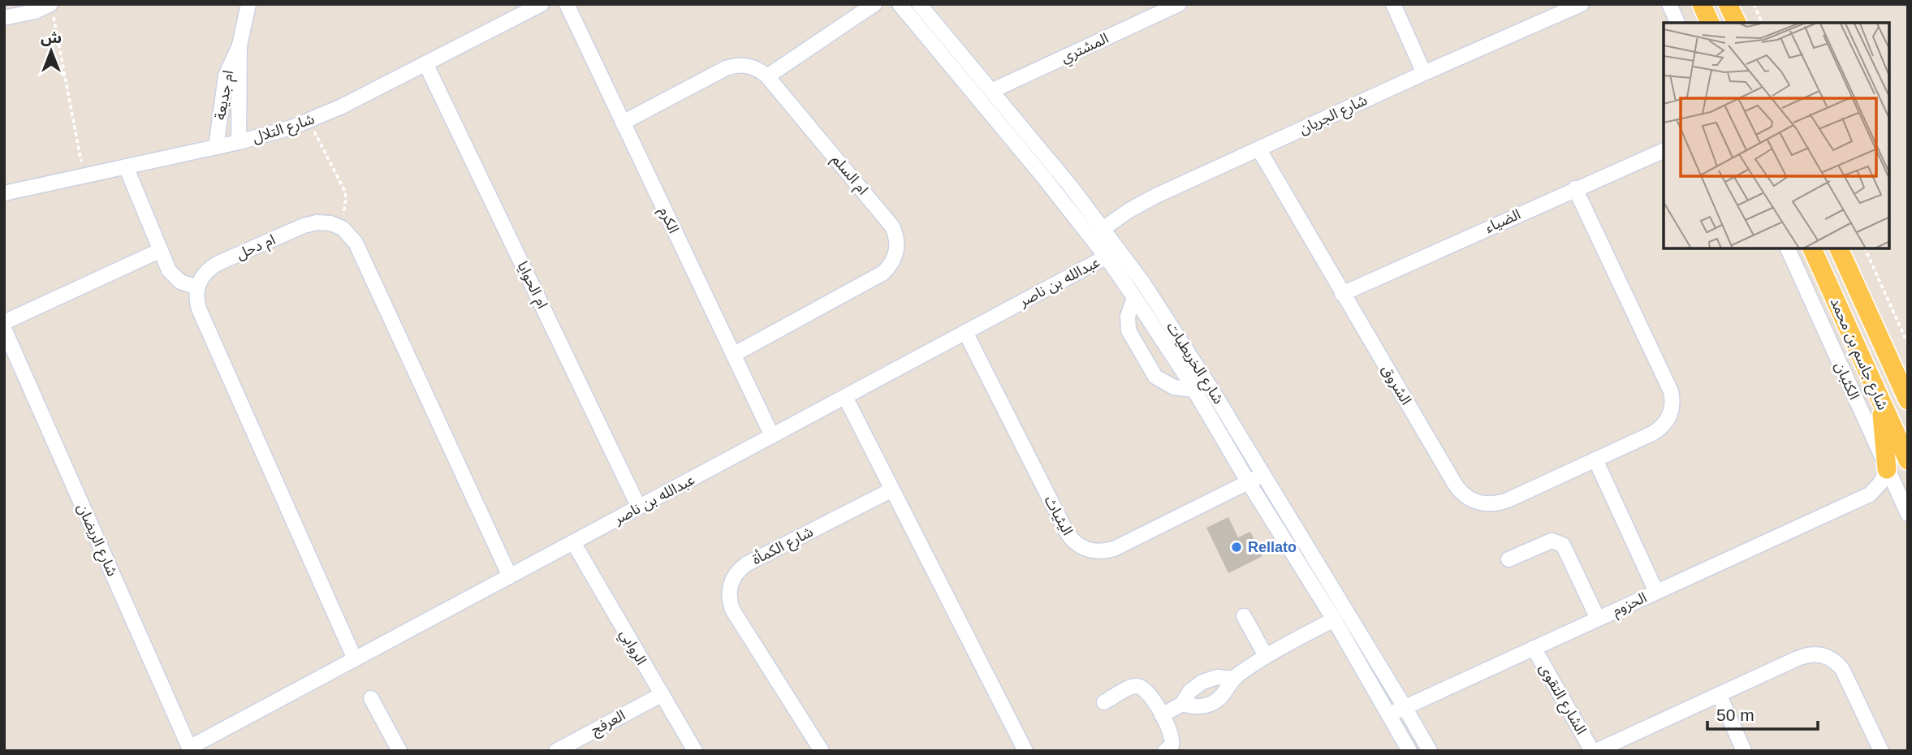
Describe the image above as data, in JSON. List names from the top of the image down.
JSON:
{
  "streets": {
    "main road": ["شارع جاسم بن محمد"],
    "street": [
      "المشتري",
      "ام جديعة",
      "شارع الجريان",
      "شارع التلال",
      "ام السلم",
      "الكرم",
      "الضياء",
      "ام دحل",
      "عبدالله بن ناصر",
      "ام الحوايا",
      "شارع الخريطيات",
      "الكثبان",
      "الشروق",
      "اليثياث",
      "شارع الريضان",
      "شارع الكمأة",
      "الحزوم",
      "الروابي",
      "الشارع التقوى",
      "العرفج"
    ]
  },
  "crossings": [
    ["المشتري", "شارع الخريطيات"],
    ["ام جديعة", "شارع التلال"],
    ["شارع الجريان", "شارع الخريطيات"],
    ["شارع الجريان", "الشروق"],
    ["شارع التلال", "ام الحوايا"],
    ["ام السلم", "الكرم"],
    ["الكرم", "عبدالله بن ناصر"],
    ["الضياء", "الشروق"],
    ["عبدالله بن ناصر", "ام الحوايا"],
    ["عبدالله بن ناصر", "شارع الخريطيات"],
    ["عبدالله بن ناصر", "اليثياث"],
    ["عبدالله بن ناصر", "شارع الريضان"],
    ["عبدالله بن ناصر", "الروابي"],
    ["شارع الخريطيات", "اليثياث"],
    ["شارع الخريطيات", "الحزوم"],
    ["الكثبان", "الحزوم"],
    ["الحزوم", "الشارع التقوى"],
    ["الروابي", "العرفج"]
  ],
  "places": ["Rellato"],
  "scale_bar": "50 m",
  "north": "top"
}
